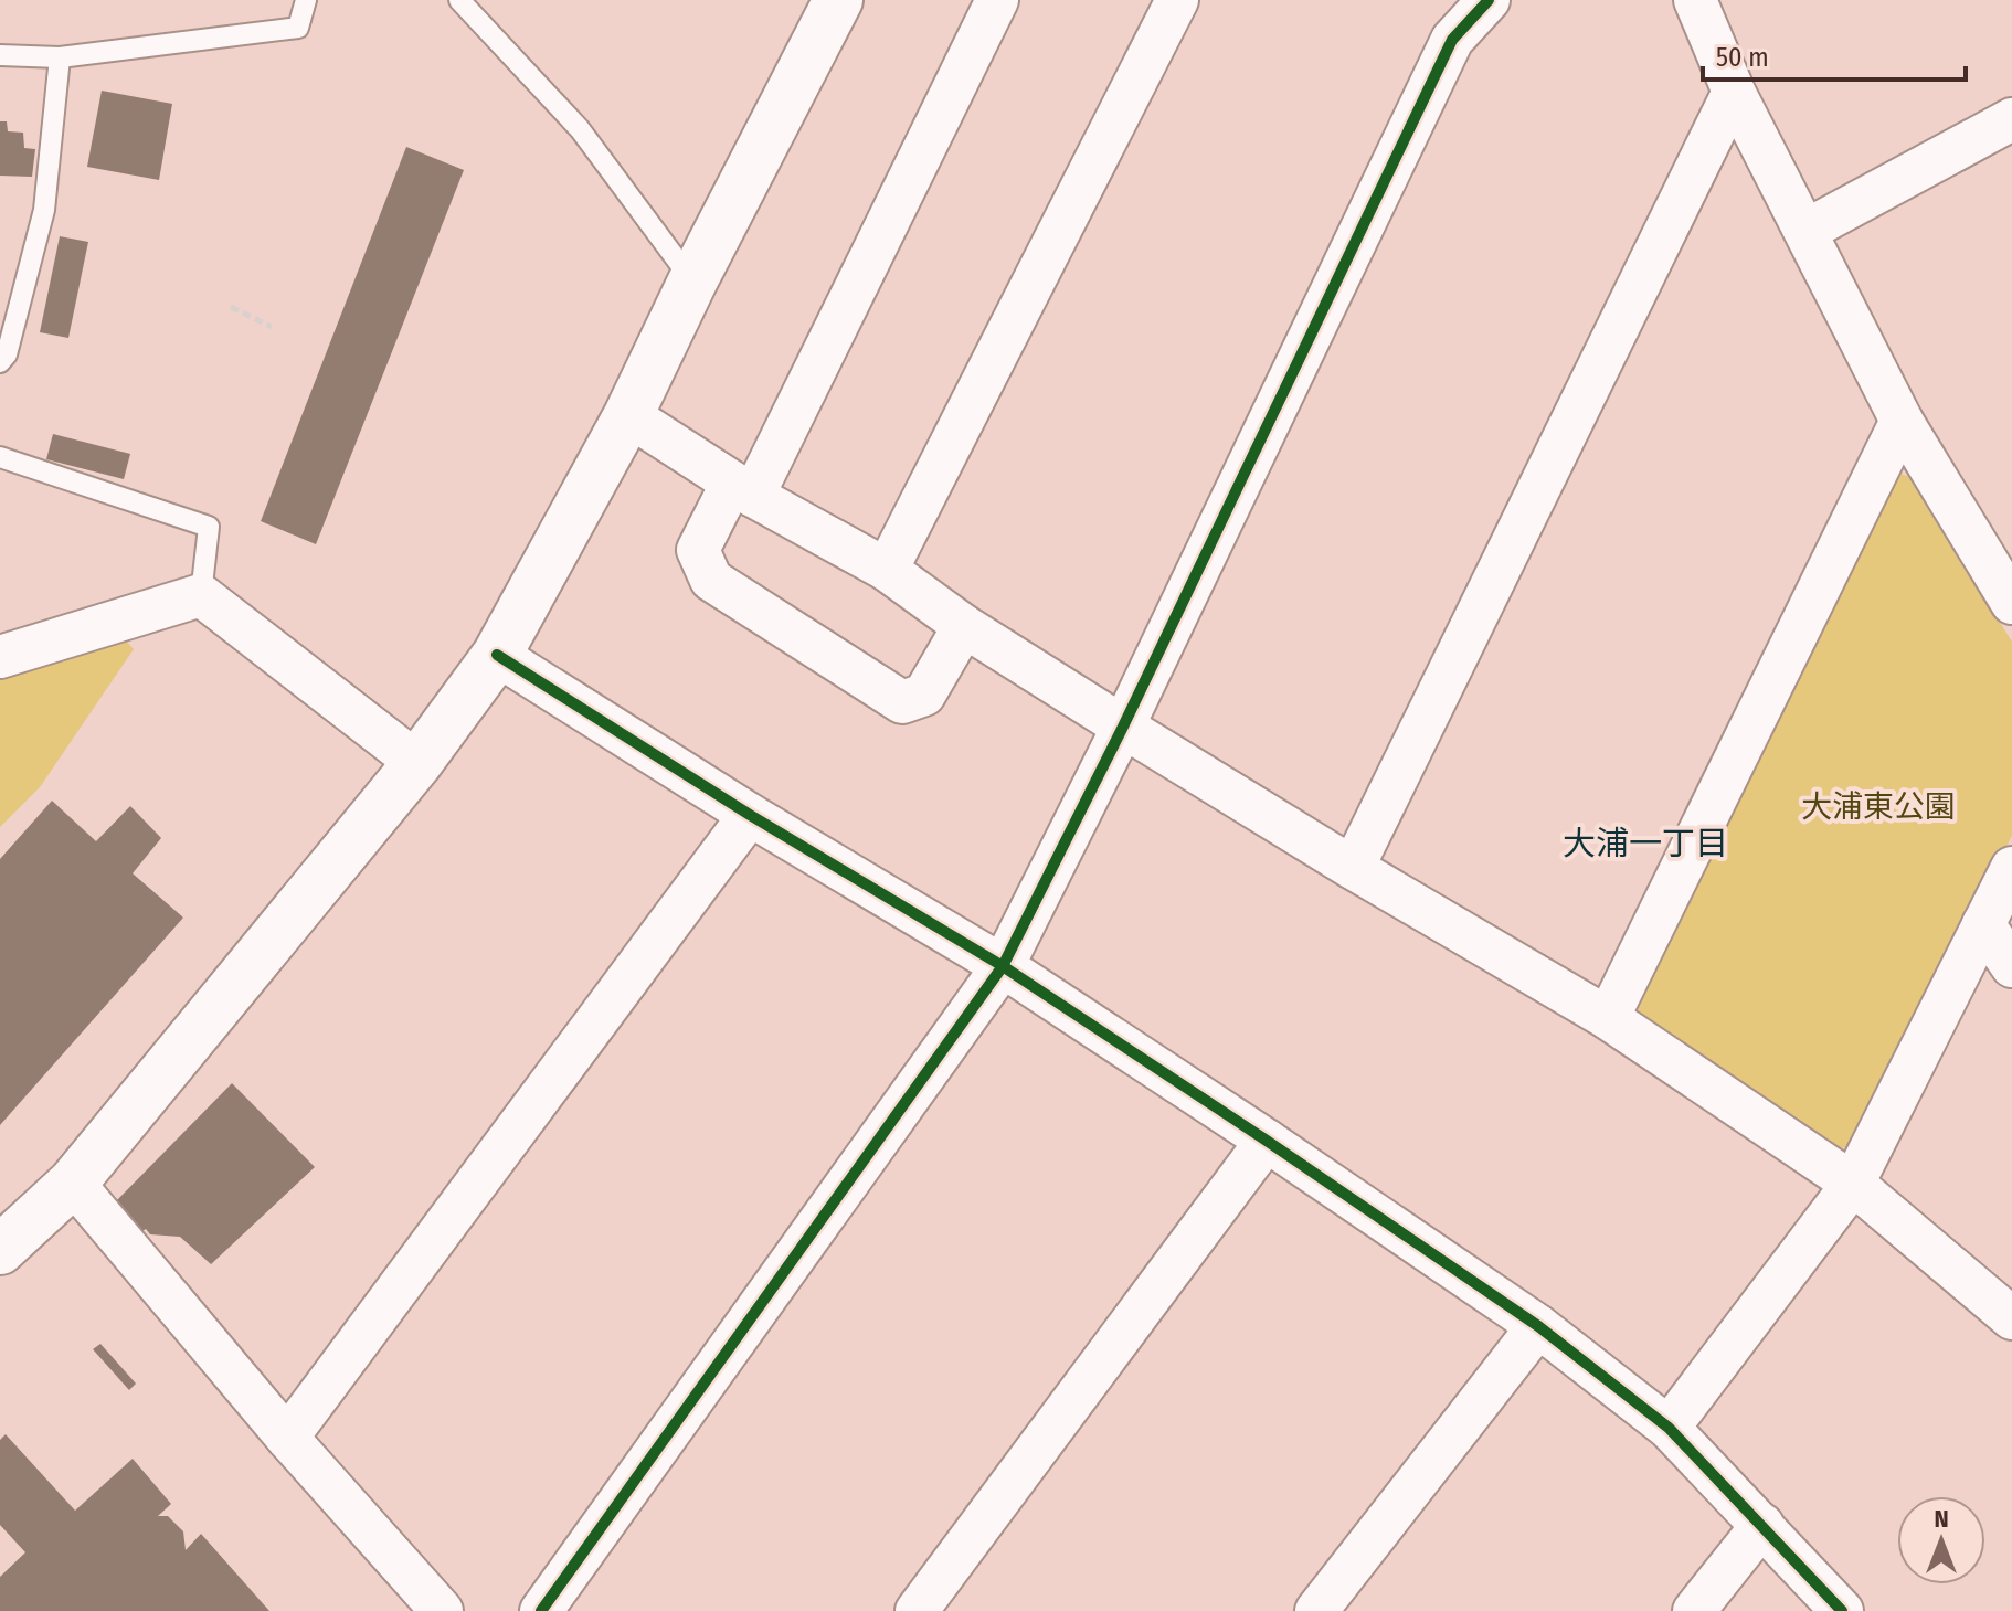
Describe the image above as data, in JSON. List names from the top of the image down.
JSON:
{
  "districts": ["大浦一丁目"],
  "parks": ["大浦東公園"],
  "scale_bar": "50 m",
  "north": "top"
}
